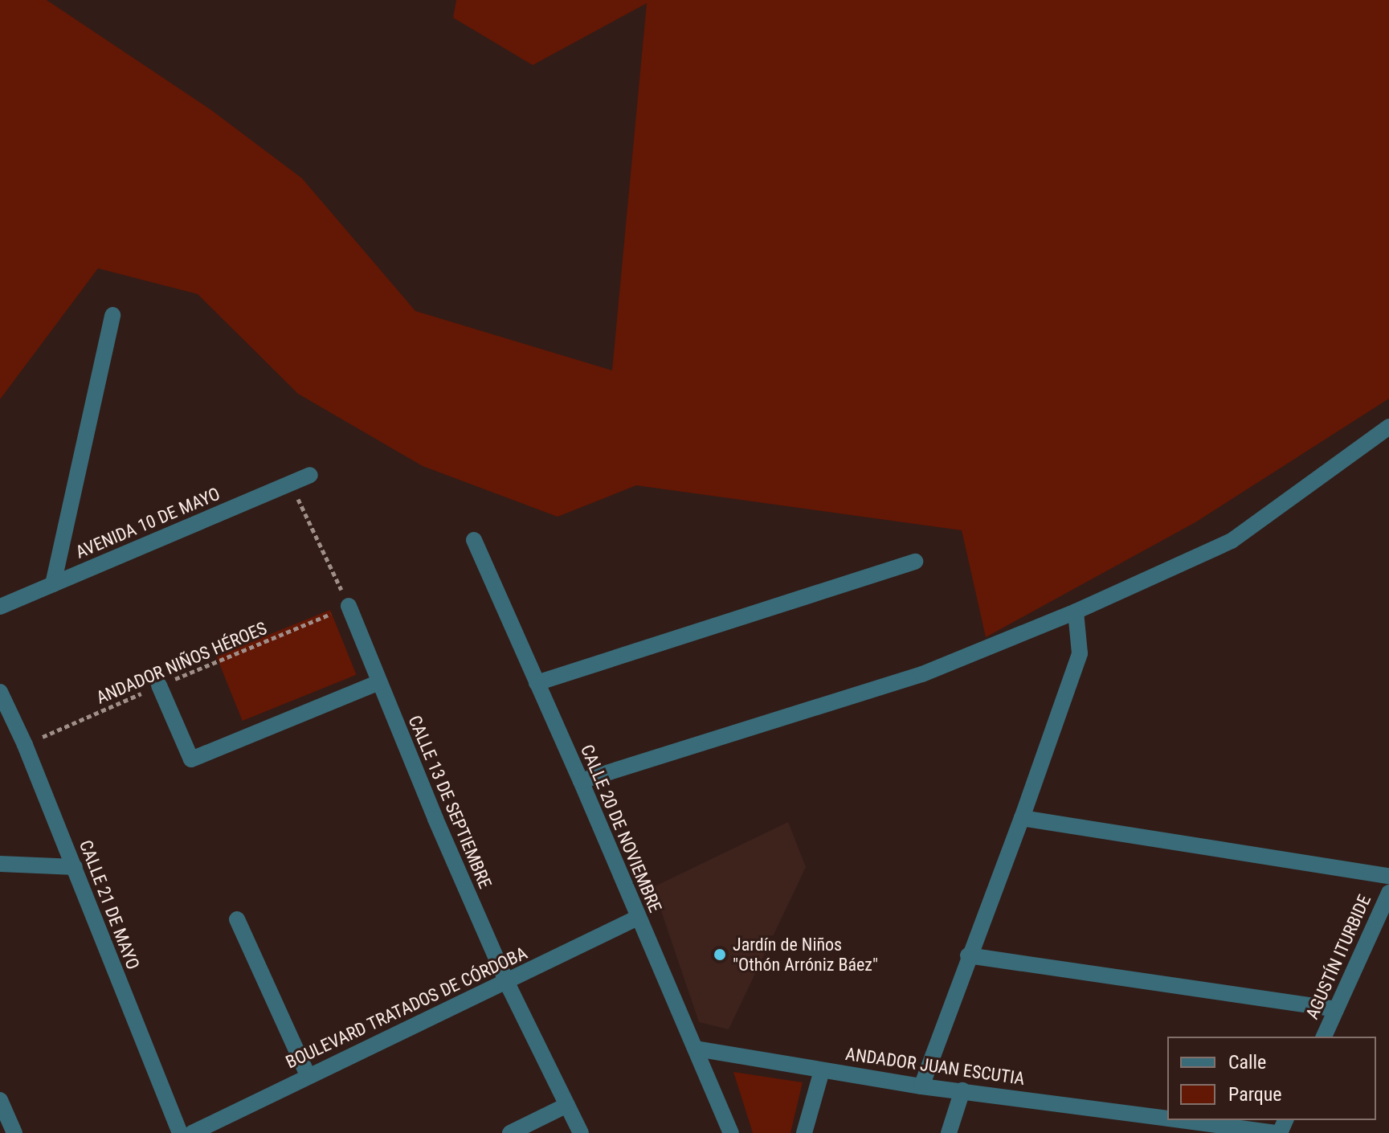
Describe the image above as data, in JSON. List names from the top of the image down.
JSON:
{
  "streets": {
    "street": [
      "AVENIDA 10 DE MAYO",
      "CALLE 13 DE SEPTIEMBRE",
      "CALLE 20 DE NOVIEMBRE",
      "CALLE 21 DE MAYO",
      "AGUSTÍN ITURBIDE",
      "BOULEVARD TRATADOS DE CÓRDOBA",
      "ANDADOR JUAN ESCUTIA"
    ],
    "path": ["ANDADOR NIÑOS HÉROES"]
  },
  "crossings": [
    ["ANDADOR NIÑOS HÉROES", "CALLE 13 DE SEPTIEMBRE"],
    ["ANDADOR NIÑOS HÉROES", "CALLE 21 DE MAYO"],
    ["CALLE 13 DE SEPTIEMBRE", "BOULEVARD TRATADOS DE CÓRDOBA"],
    ["CALLE 20 DE NOVIEMBRE", "BOULEVARD TRATADOS DE CÓRDOBA"],
    ["CALLE 20 DE NOVIEMBRE", "ANDADOR JUAN ESCUTIA"]
  ],
  "places": ["Jardín de Niños \"Othón Arróniz Báez\""],
  "legend": ["Calle", "Parque"]
}
